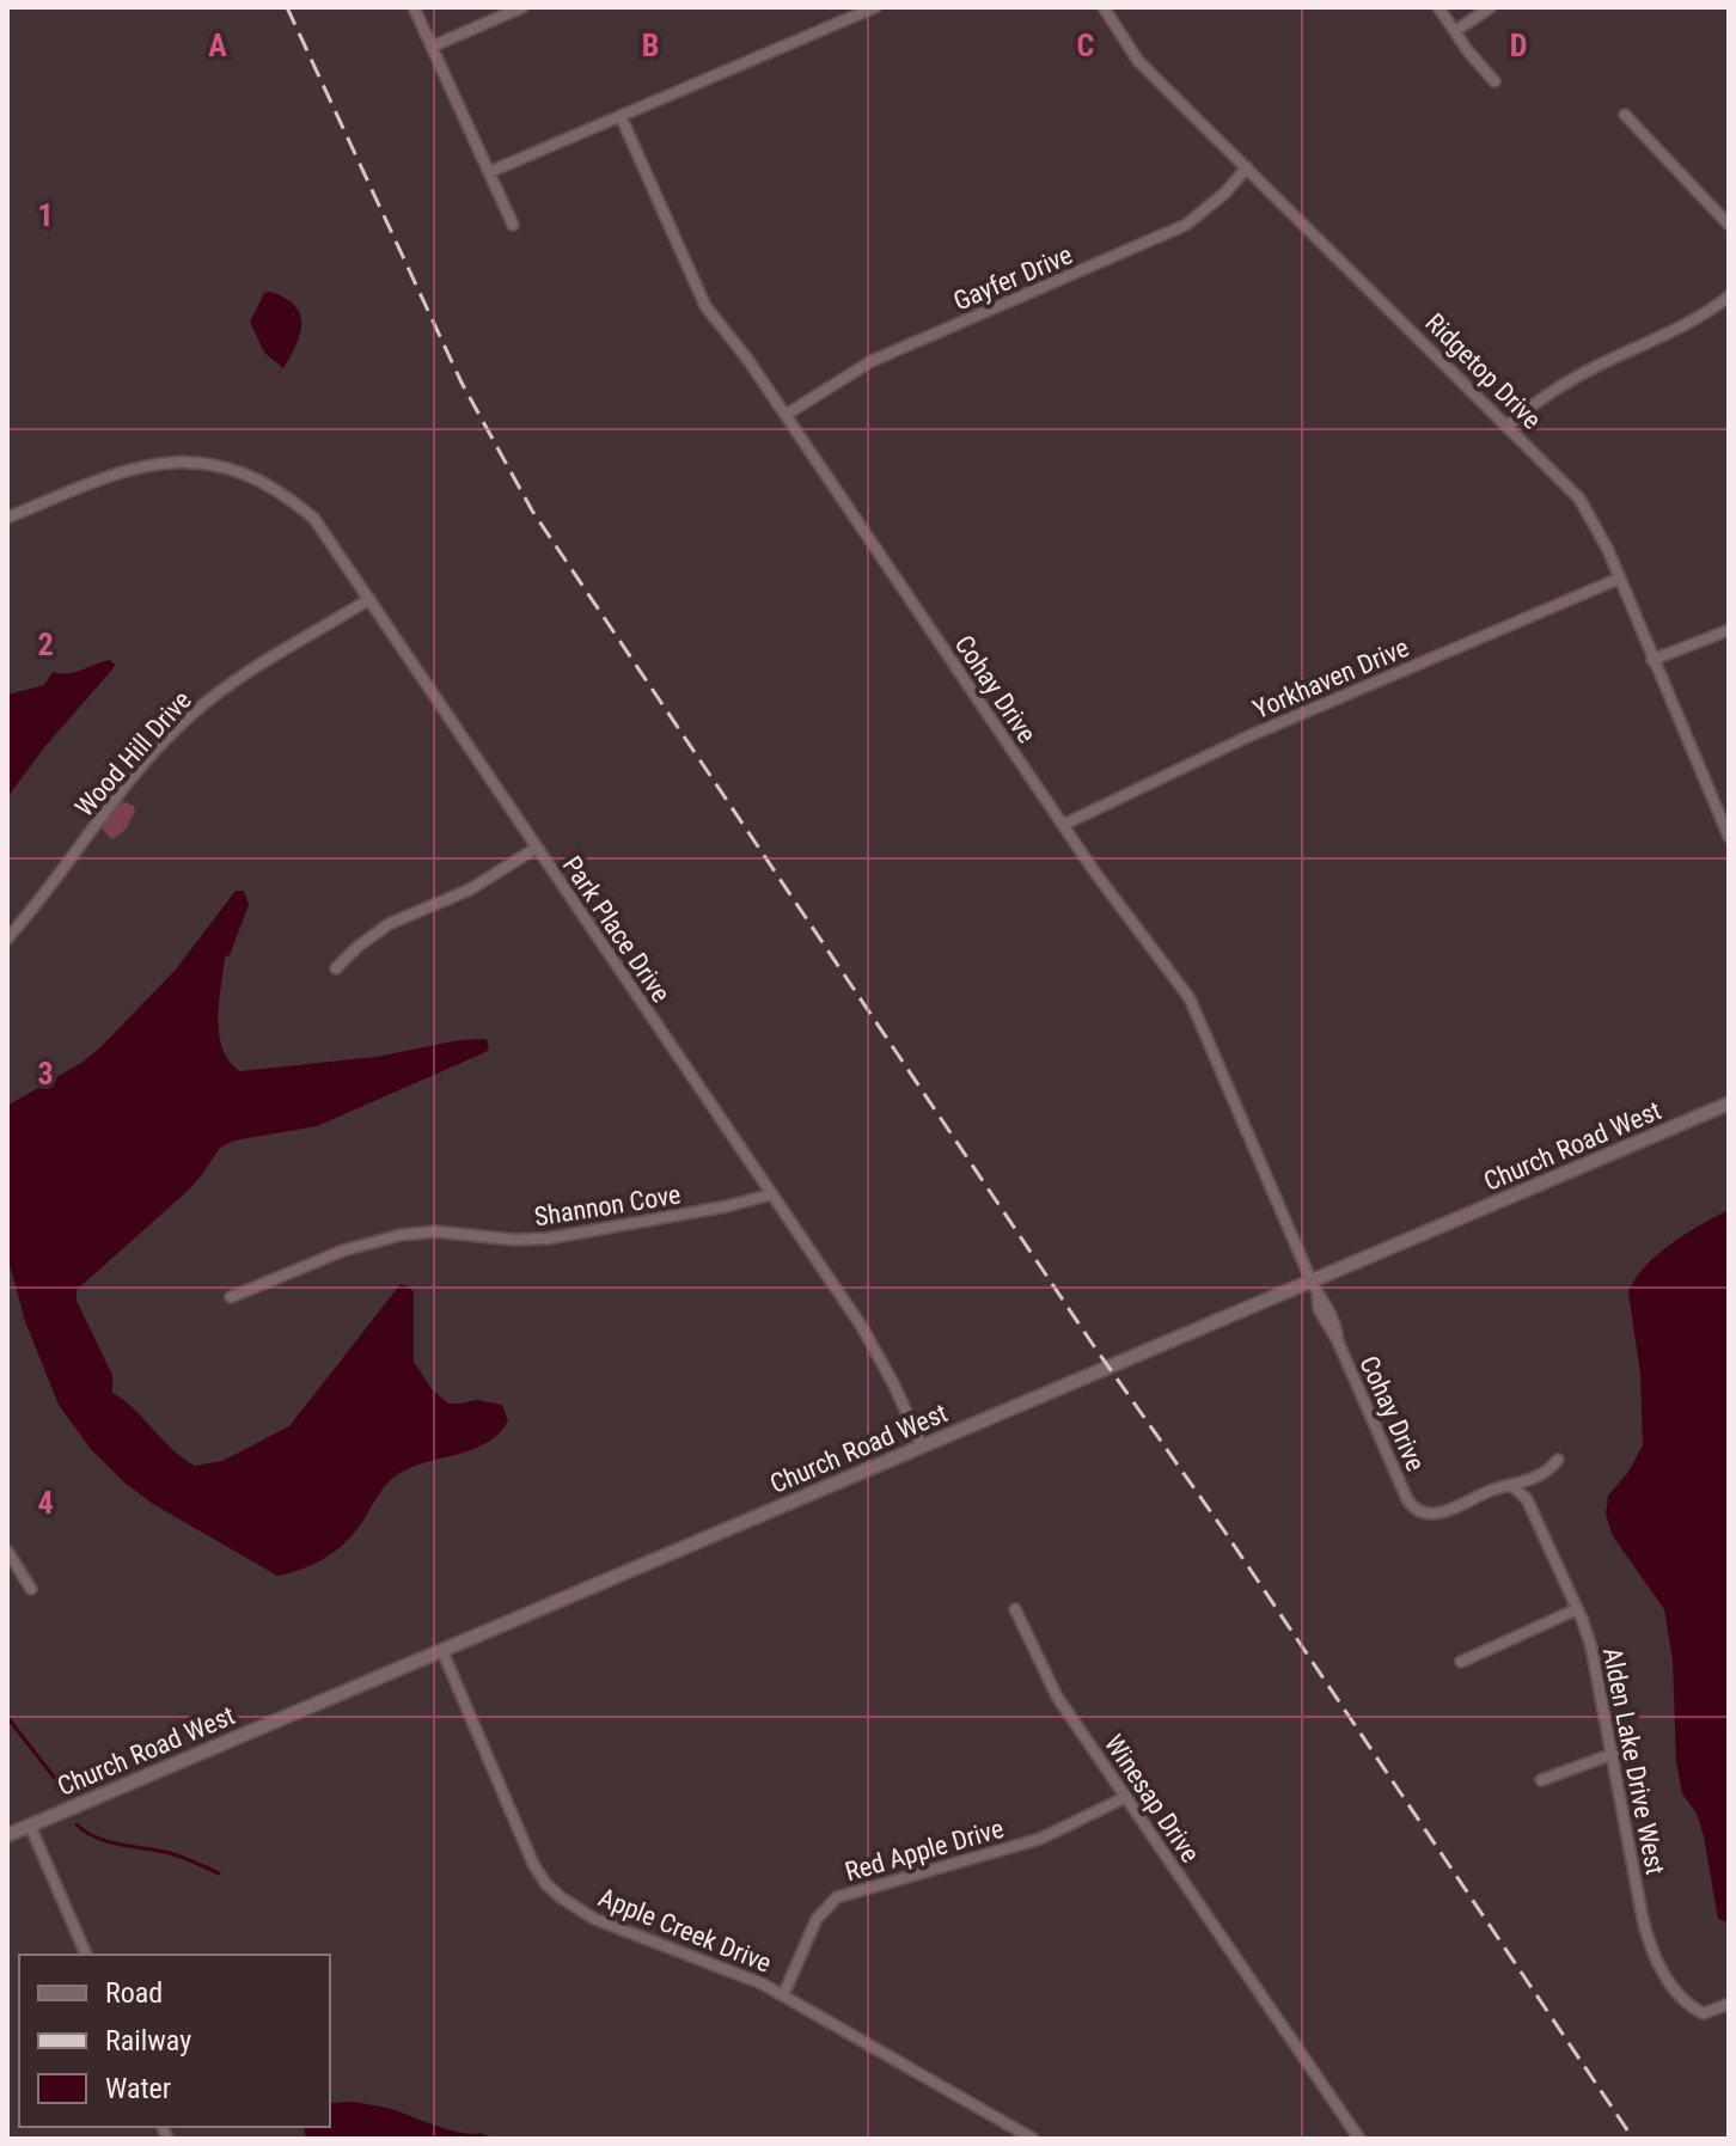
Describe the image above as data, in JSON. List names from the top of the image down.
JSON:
{
  "streets": {
    "street": [
      "Gayfer Drive",
      "Ridgetop Drive",
      "Yorkhaven Drive",
      "Cohay Drive",
      "Wood Hill Drive",
      "Park Place Drive",
      "Church Road West",
      "Shannon Cove",
      "Alden Lake Drive West",
      "Winesap Drive",
      "Red Apple Drive",
      "Apple Creek Drive"
    ]
  },
  "crossings": [
    ["Gayfer Drive", "Ridgetop Drive"],
    ["Gayfer Drive", "Cohay Drive"],
    ["Ridgetop Drive", "Yorkhaven Drive"],
    ["Yorkhaven Drive", "Cohay Drive"],
    ["Cohay Drive", "Church Road West"],
    ["Cohay Drive", "Alden Lake Drive West"],
    ["Wood Hill Drive", "Park Place Drive"],
    ["Park Place Drive", "Church Road West"],
    ["Park Place Drive", "Shannon Cove"],
    ["Church Road West", "Apple Creek Drive"],
    ["Winesap Drive", "Red Apple Drive"],
    ["Red Apple Drive", "Apple Creek Drive"]
  ],
  "legend": ["Road", "Railway", "Water"],
  "grid": {
    "columns": [
      "A",
      "B",
      "C",
      "D"
    ],
    "rows": [
      "1",
      "2",
      "3",
      "4"
    ]
  }
}
